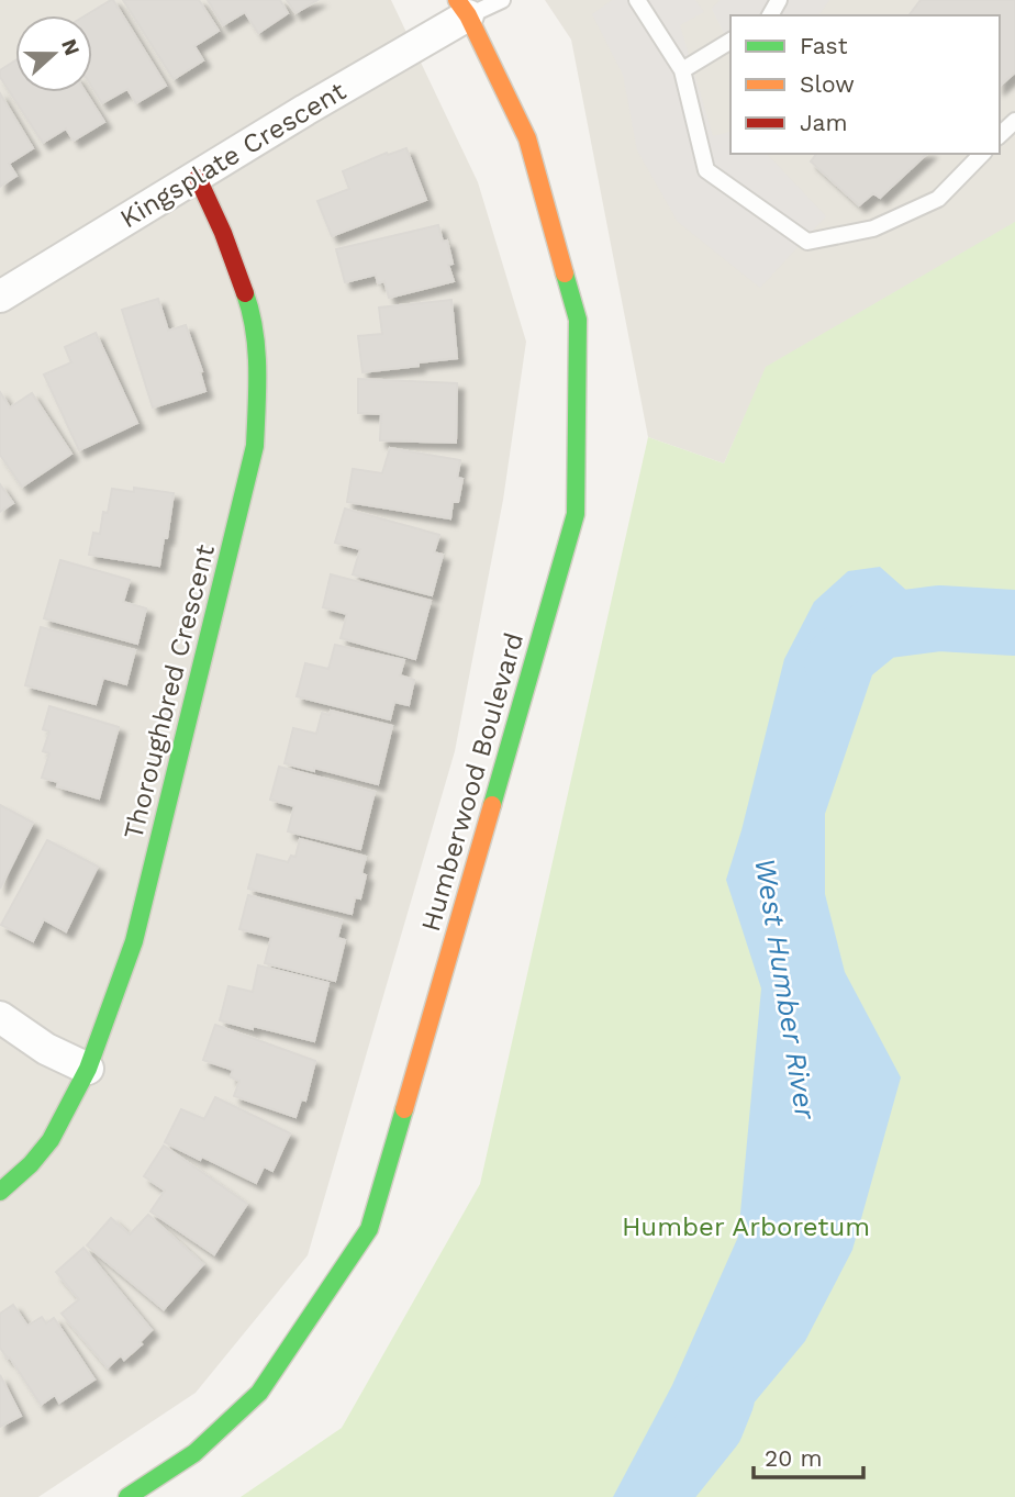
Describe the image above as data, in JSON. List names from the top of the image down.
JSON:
{
  "streets": {
    "street": ["Kingsplate Crescent", "Thoroughbred Crescent", "Humberwood Boulevard"]
  },
  "crossings": [
    ["Kingsplate Crescent", "Thoroughbred Crescent"],
    ["Kingsplate Crescent", "Humberwood Boulevard"]
  ],
  "water": ["West Humber River"],
  "parks": ["Humber Arboretum"],
  "legend": ["Fast", "Slow", "Jam"],
  "scale_bar": "20 m",
  "north": "right"
}
